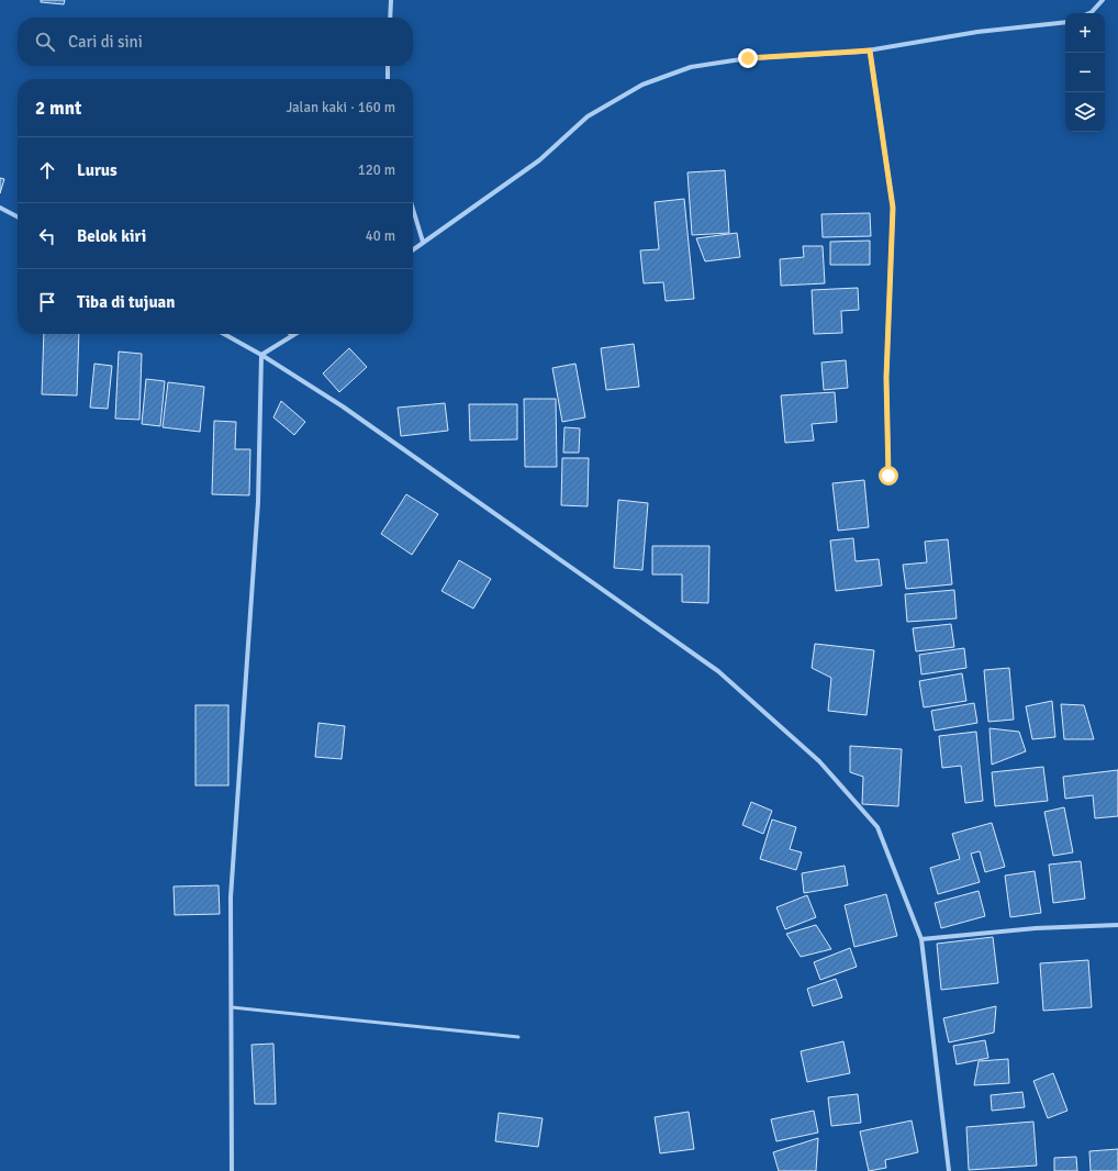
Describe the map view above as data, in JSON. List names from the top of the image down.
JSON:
{
  "page": {
    "map_buttons": ["+", "−"],
    "search": "Cari di sini",
    "heading": ["2 mnt", "Jalan kaki · 160 m"],
    "list": [
      ["Lurus", "120 m"],
      ["Belok kiri", "40 m"],
      "Tiba di tujuan"
    ]
  }
}
